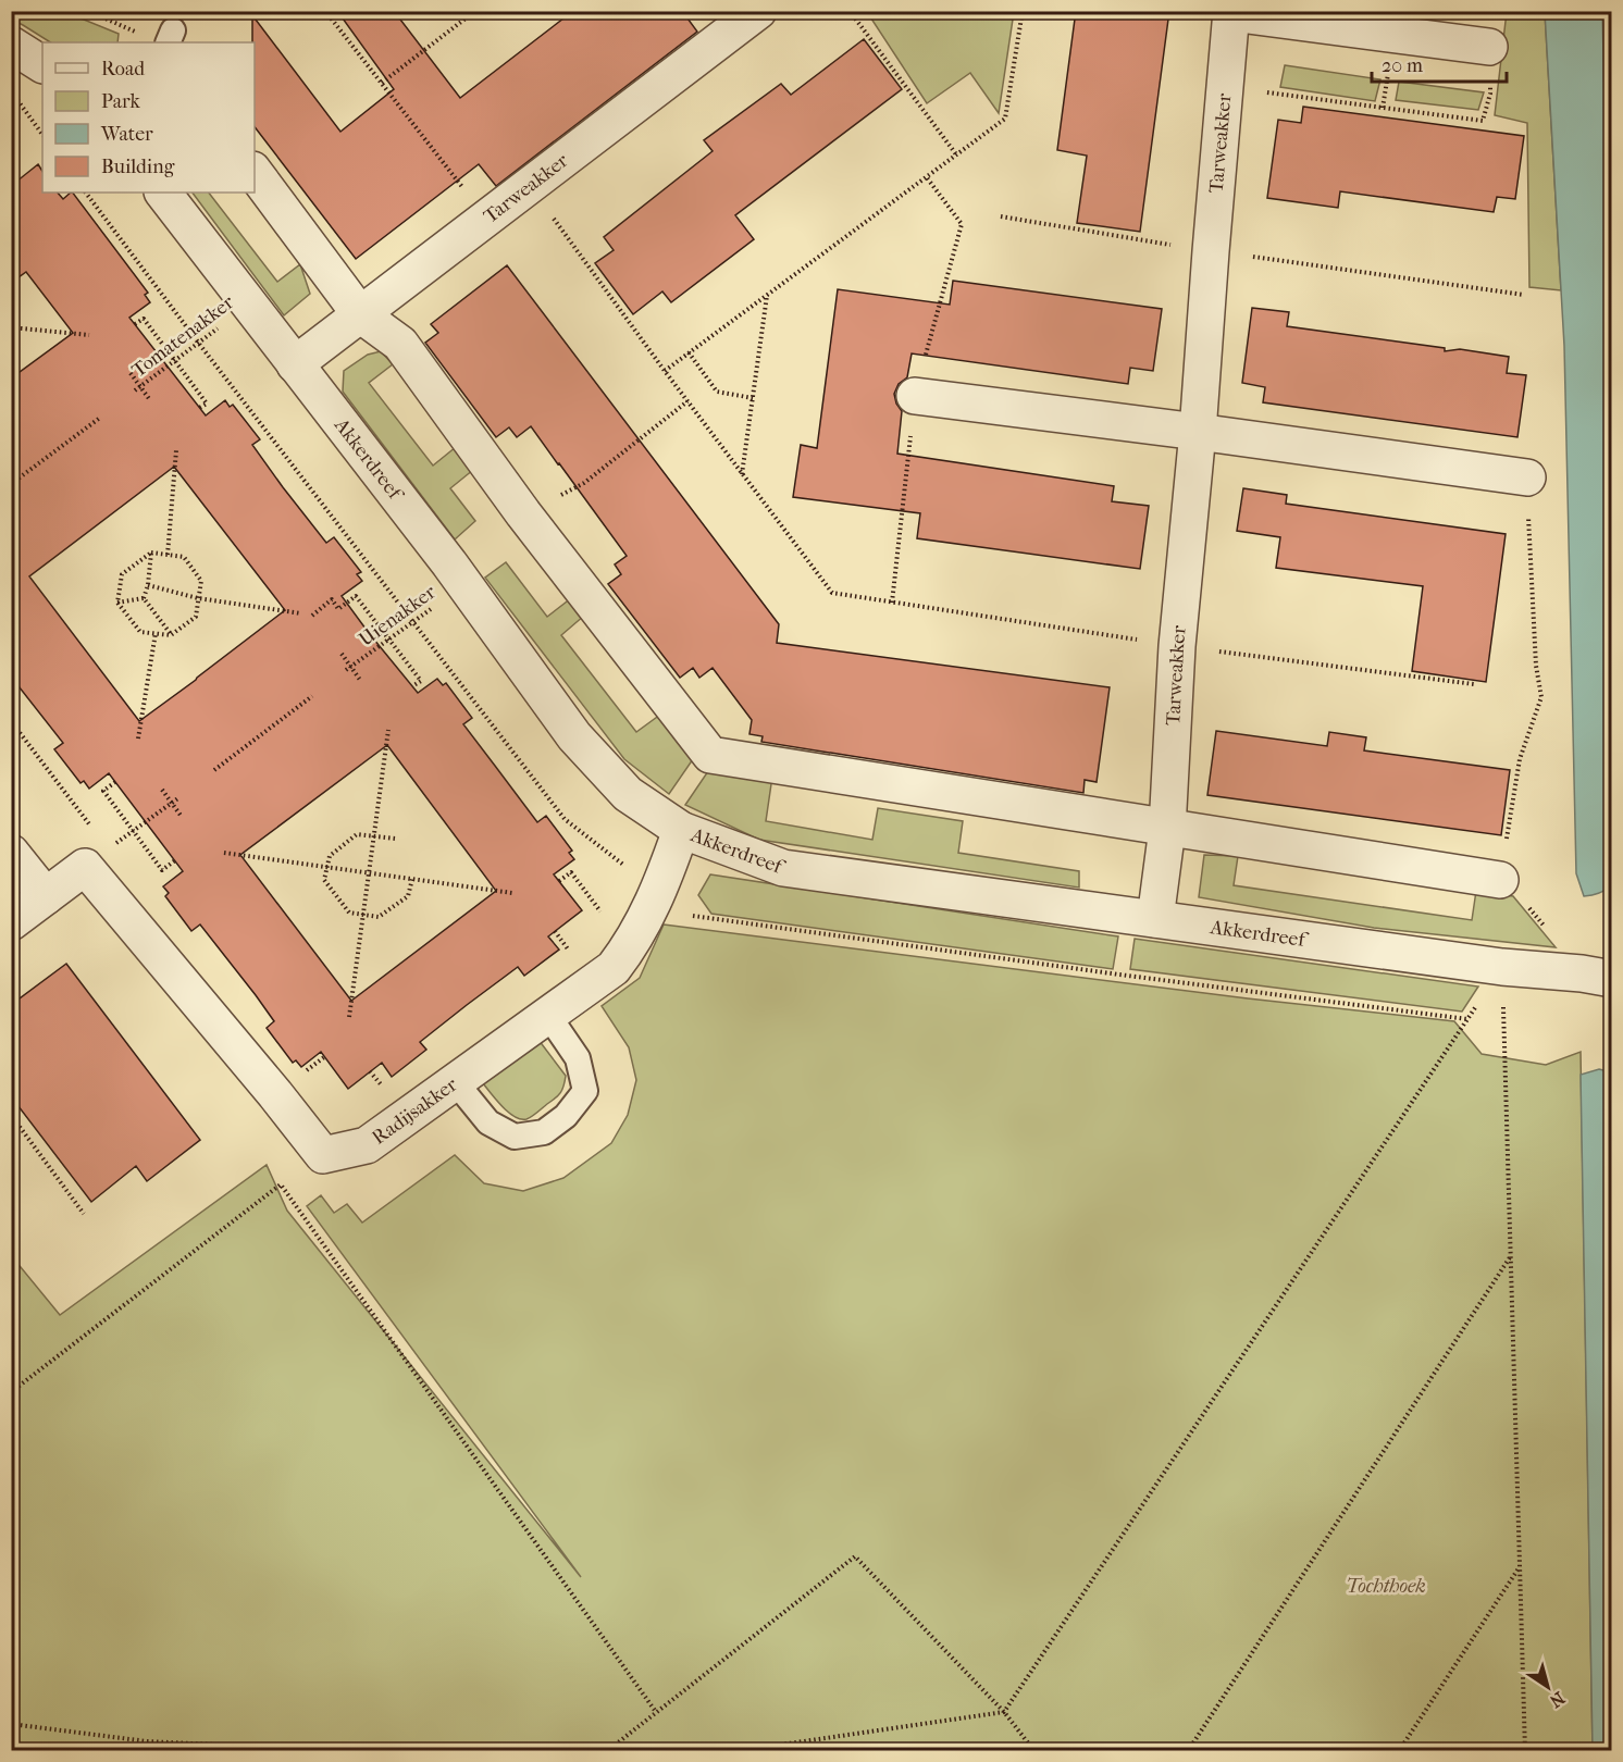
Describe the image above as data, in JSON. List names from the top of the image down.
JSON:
{
  "streets": {
    "street": ["Tarweakker", "Akkerdreef", "Radijsakker"],
    "path": ["Tomatenakker", "Uienakker"]
  },
  "crossings": [
    ["Tarweakker", "Akkerdreef"],
    ["Tomatenakker", "Akkerdreef"],
    ["Akkerdreef", "Uienakker"],
    ["Akkerdreef", "Radijsakker"]
  ],
  "parks": ["Tochthoek"],
  "legend": [
    "Road",
    "Park",
    "Water",
    "Building"
  ],
  "scale_bar": "20 m",
  "north": "bottom right"
}
